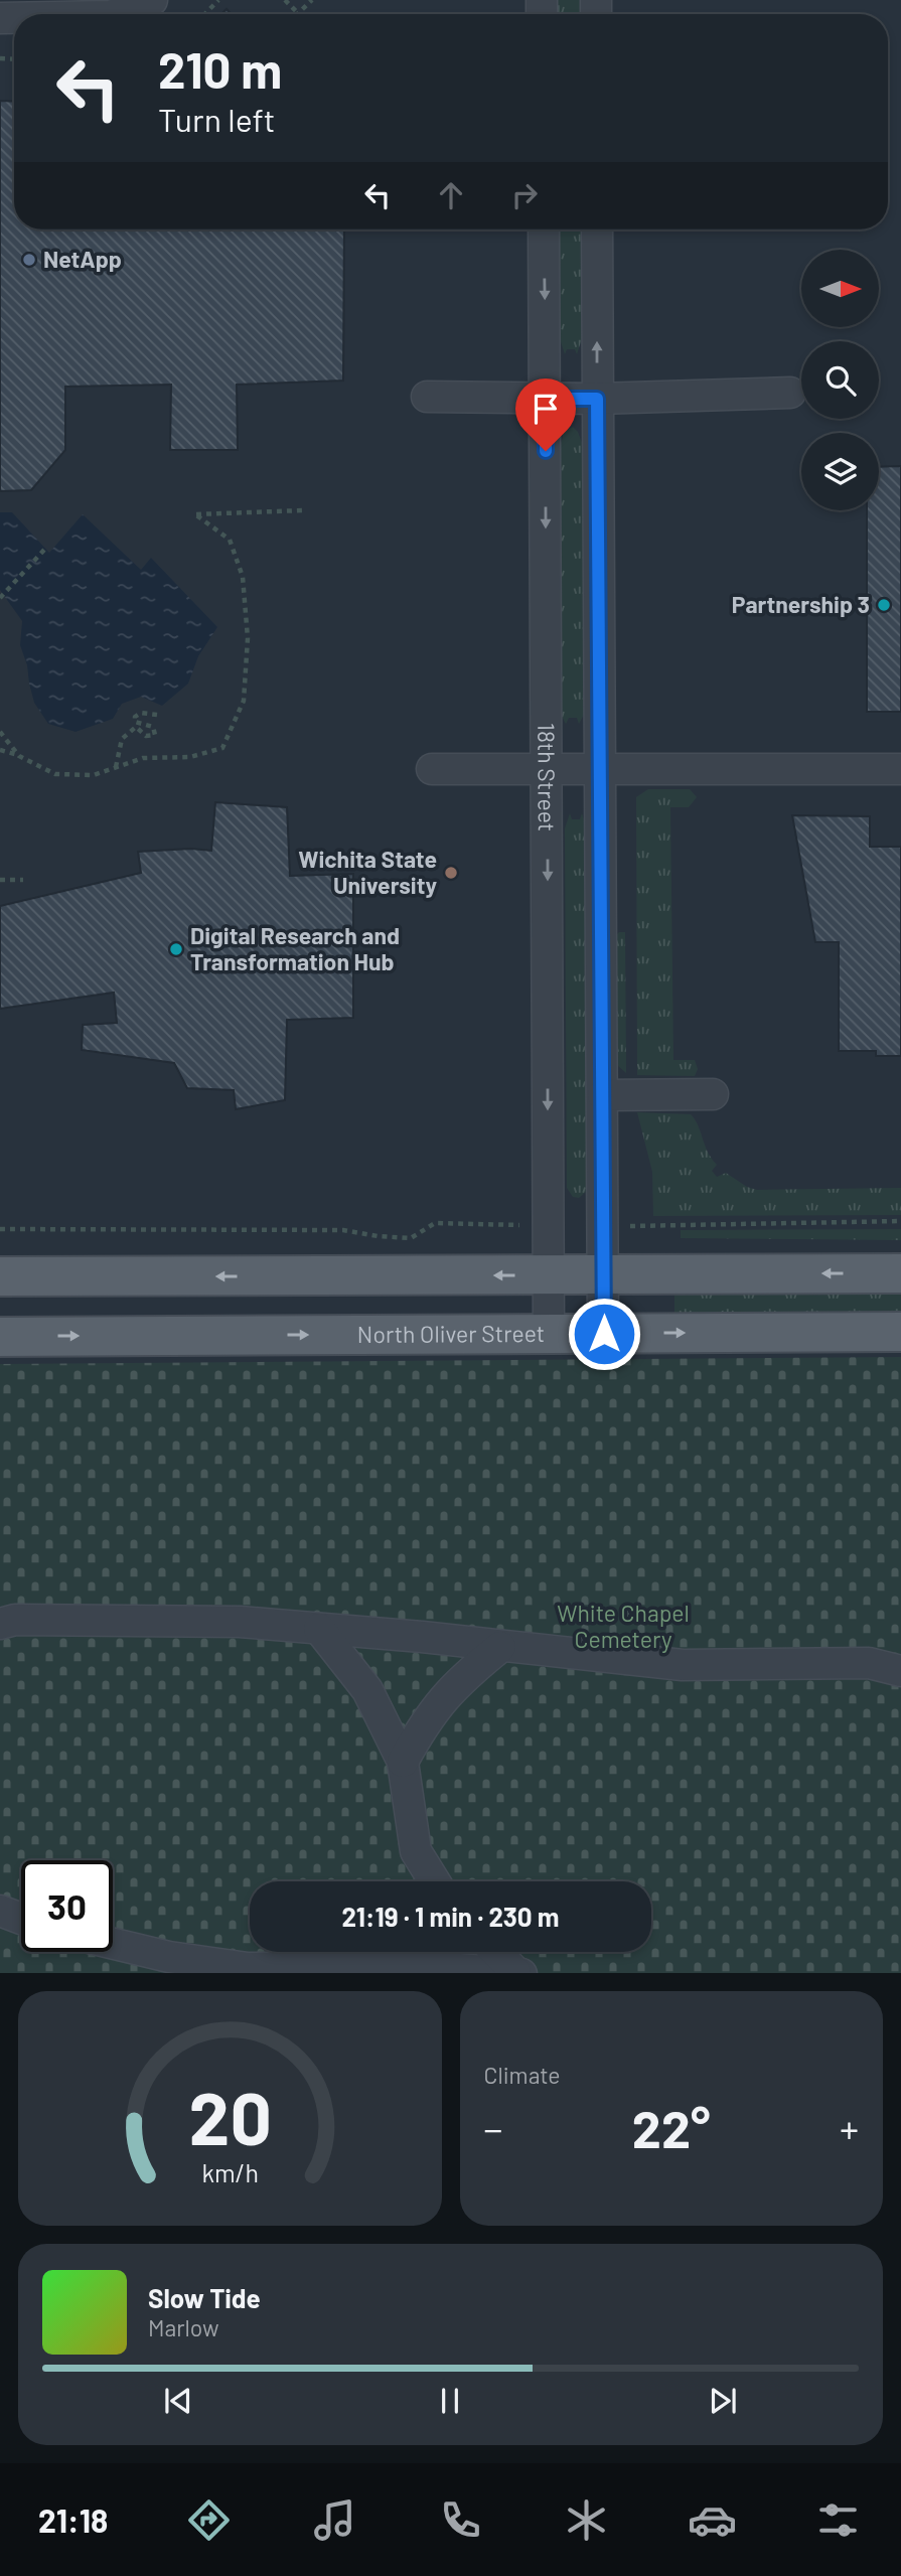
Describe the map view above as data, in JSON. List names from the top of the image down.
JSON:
{
  "streets": {
    "main road": ["North Oliver Street"],
    "street": ["18th Street"]
  },
  "crossings": [
    ["18th Street", "North Oliver Street"]
  ],
  "parks": ["White Chapel Cemetery"],
  "places": [
    "NetApp",
    "Partnership 3",
    "Wichita State University",
    "Digital Research and Transformation Hub"
  ],
  "north": "right",
  "page": {
    "turn": ["210 m", "Turn left"],
    "limit": "30",
    "trip": "21:19 · 1 min · 230 m",
    "tile": "Climate",
    "heat": ["−", "22°", "+"],
    "song": ["Slow Tide", "Marlow"],
    "tabs": "21:18",
    "gauge": ["20", "km/h"]
  }
}
